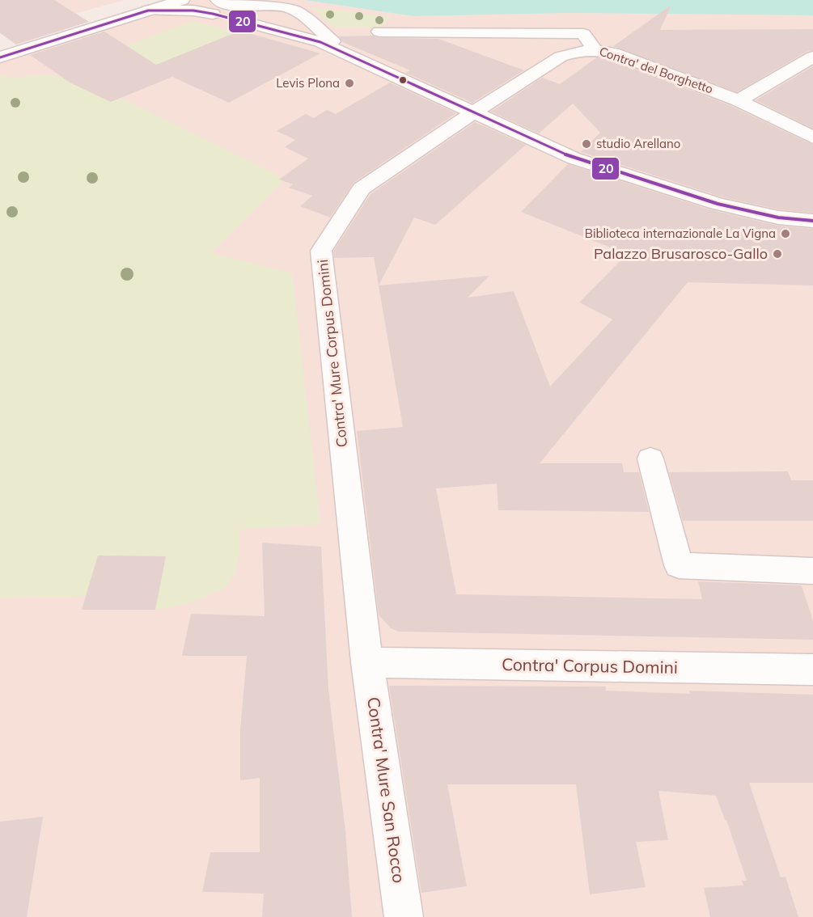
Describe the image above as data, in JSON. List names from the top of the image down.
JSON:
{
  "streets": {
    "street": [
      "Contra' del Borghetto",
      "Contra' Mure Corpus Domini",
      "Contra' Corpus Domini",
      "Contra' Mure San Rocco"
    ]
  },
  "crossings": [
    ["Contra' del Borghetto", "Contra' Mure Corpus Domini"],
    ["Contra' Mure Corpus Domini", "Contra' Corpus Domini"],
    ["Contra' Mure Corpus Domini", "Contra' Mure San Rocco"],
    ["Contra' Corpus Domini", "Contra' Mure San Rocco"]
  ],
  "places": [
    "Levis Plona",
    "studio Arellano",
    "Biblioteca internazionale La Vigna",
    "Palazzo Brusarosco-Gallo"
  ],
  "lines": ["transit line 20"]
}
